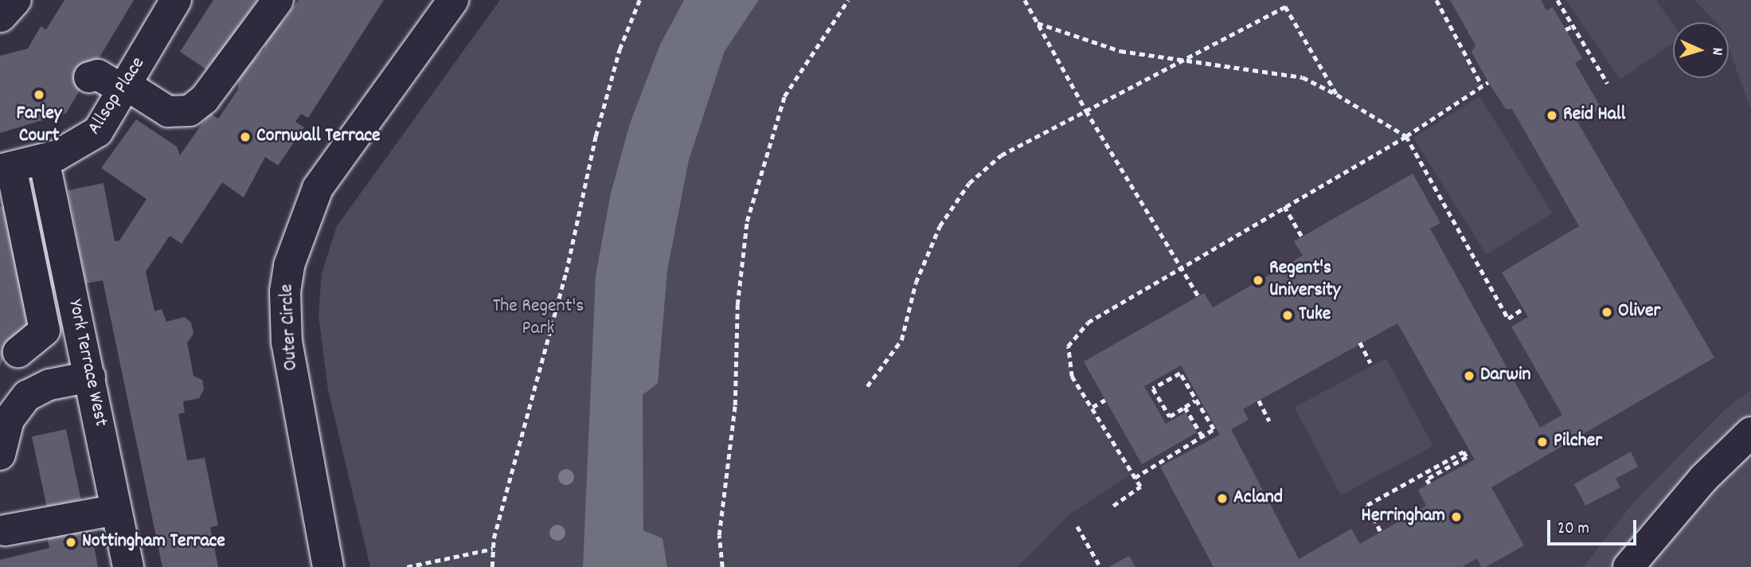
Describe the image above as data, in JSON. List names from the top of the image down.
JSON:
{
  "streets": {
    "street": ["Allsop Place", "Outer Circle", "York Terrace West"]
  },
  "crossings": [
    ["Allsop Place", "York Terrace West"]
  ],
  "parks": ["The Regent's Park"],
  "places": [
    "Farley Court",
    "Reid Hall",
    "Cornwall Terrace",
    "Regent's University",
    "Oliver",
    "Tuke",
    "Darwin",
    "Pilcher",
    "Acland",
    "Herringham",
    "Nottingham Terrace"
  ],
  "scale_bar": "20 m",
  "north": "right"
}
